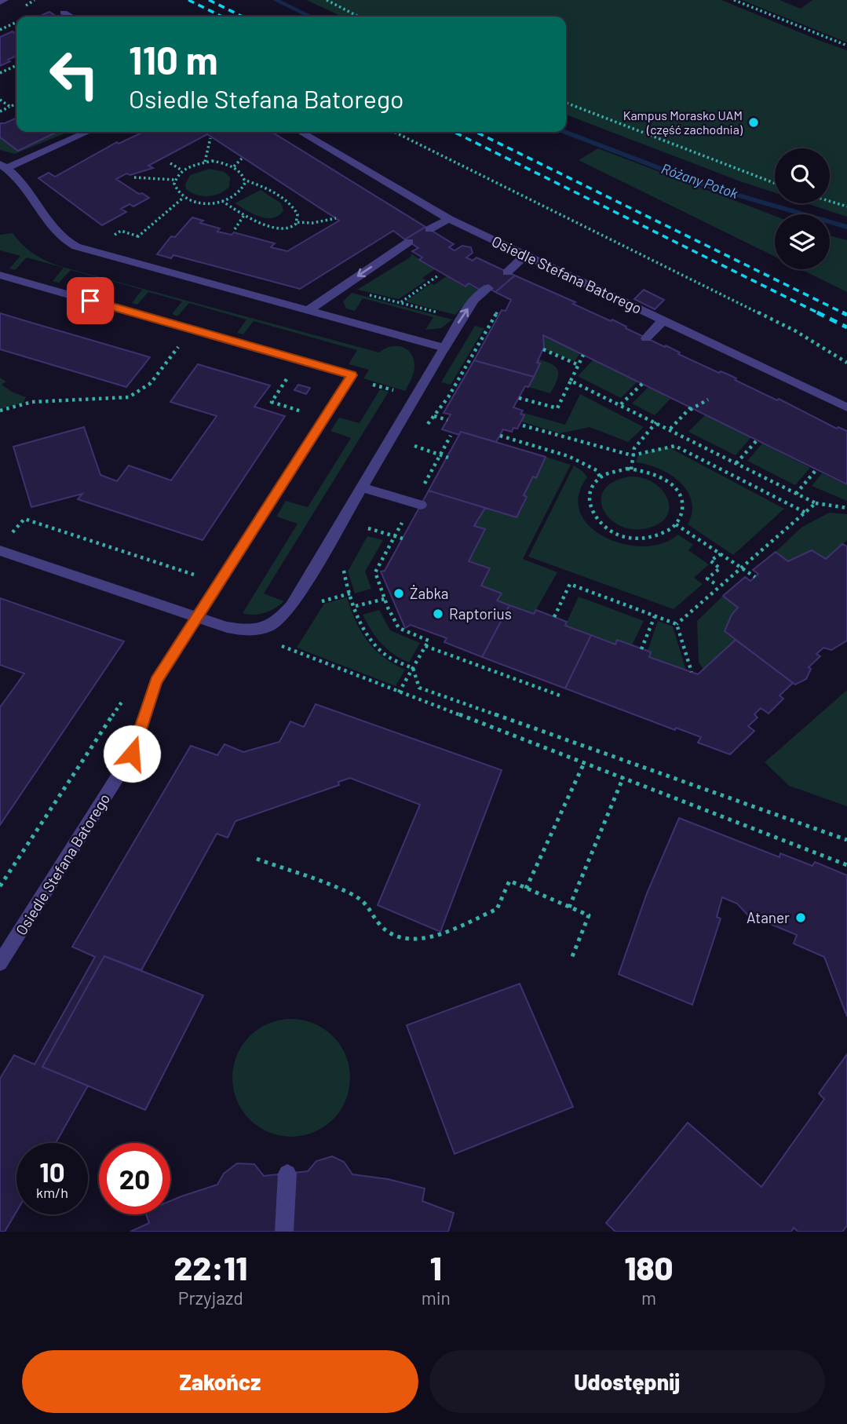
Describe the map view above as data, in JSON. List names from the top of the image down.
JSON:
{
  "streets": {
    "street": ["Osiedle Stefana Batorego"]
  },
  "water": ["Różany Potok"],
  "places": [
    "Kampus Morasko UAM (część zachodnia)",
    "Żabka",
    "Raptorius",
    "Ataner"
  ],
  "page": {
    "turn": ["110 m", "Osiedle Stefana Batorego"],
    "speed": "10 km/h",
    "limit": "20",
    "eta": [
      "22:11",
      "Przyjazd",
      "1",
      "min",
      "180",
      "m"
    ],
    "buttons": ["Zakończ", "Udostępnij"]
  }
}
